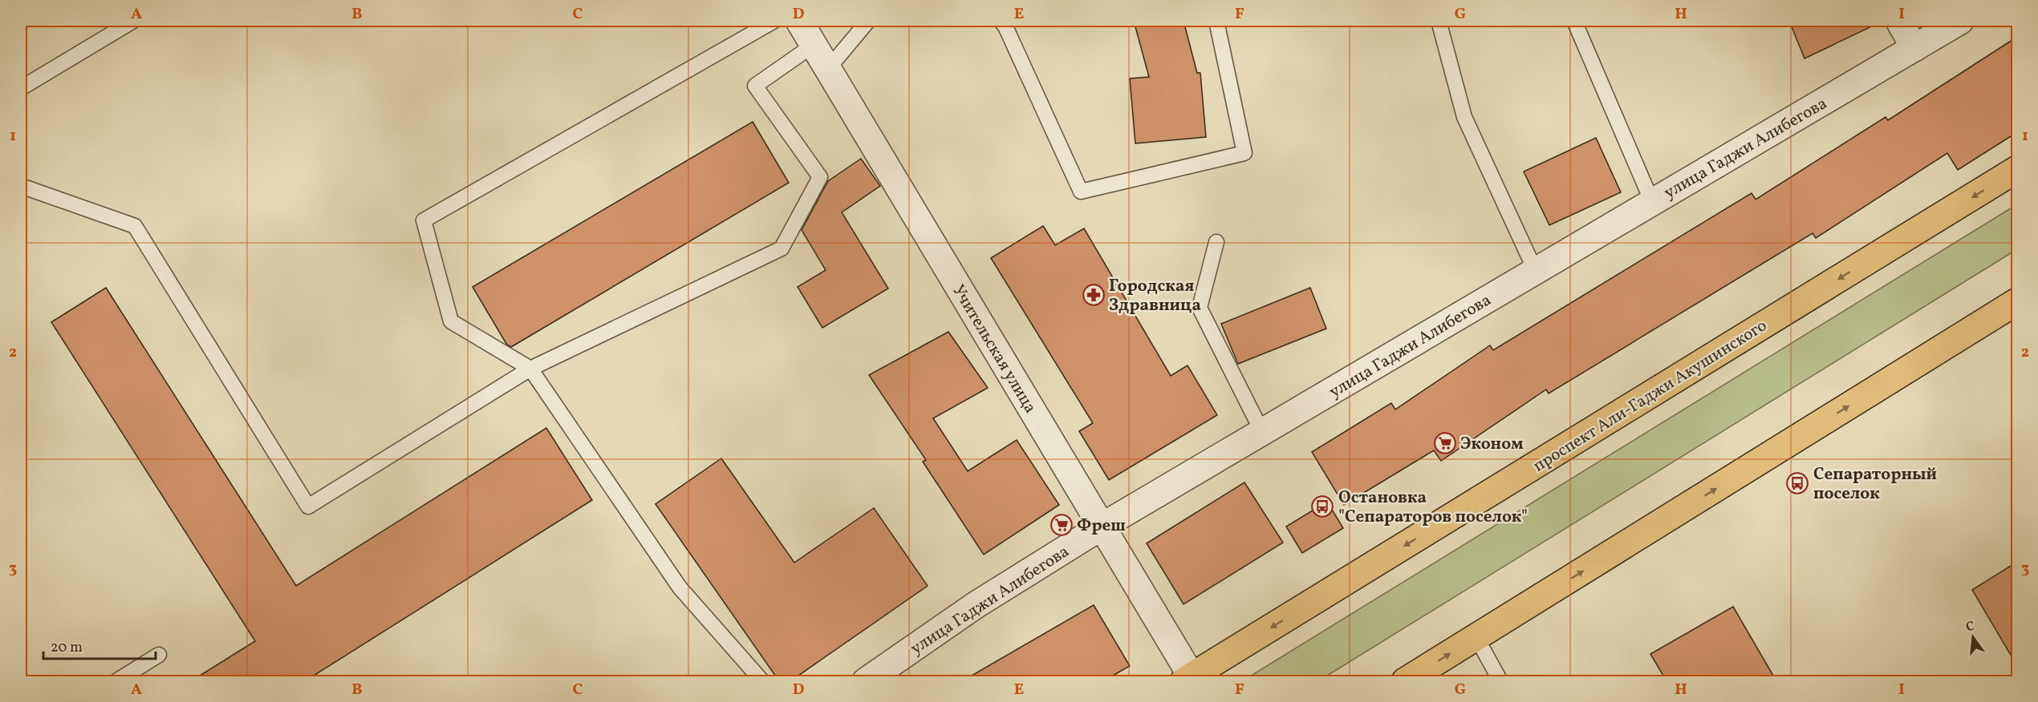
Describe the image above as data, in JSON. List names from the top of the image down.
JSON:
{
  "streets": {
    "main road": ["проспект Али-Гаджи Акушинского"],
    "street": ["улица Гаджи Алибегова", "Учительская улица"]
  },
  "crossings": [
    ["улица Гаджи Алибегова", "Учительская улица"],
    ["Учительская улица", "проспект Али-Гаджи Акушинского"]
  ],
  "places": {
    "pharmacy": ["Городская Здравница"],
    "supermarket": ["Эконом", "Фреш"],
    "bus stop": ["Сепараторный поселок", "Остановка \"Сепараторов поселок\""]
  },
  "scale_bar": "20 m",
  "north": "top",
  "grid": {
    "columns": [
      "A",
      "B",
      "C",
      "D",
      "E",
      "F",
      "G",
      "H",
      "I"
    ],
    "rows": ["1", "2", "3"]
  }
}
